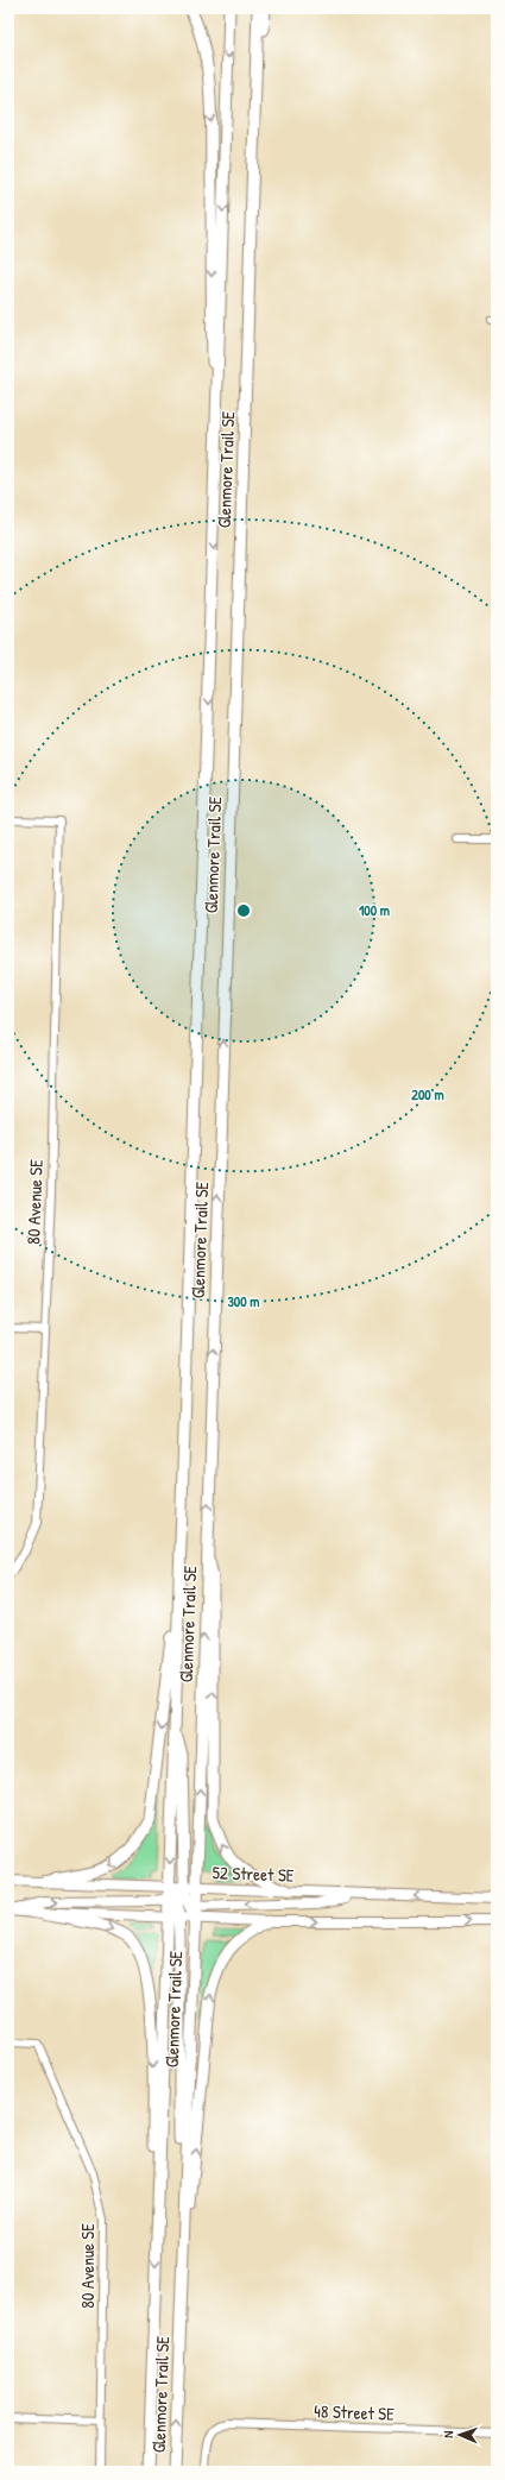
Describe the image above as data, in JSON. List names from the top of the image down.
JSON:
{
  "streets": {
    "main road": ["Glenmore Trail SE", "52 Street SE"],
    "street": ["80 Avenue SE", "48 Street SE"]
  },
  "crossings": [
    ["Glenmore Trail SE", "52 Street SE"]
  ],
  "north": "left",
  "rings": ["100 m", "200 m", "300 m"]
}
